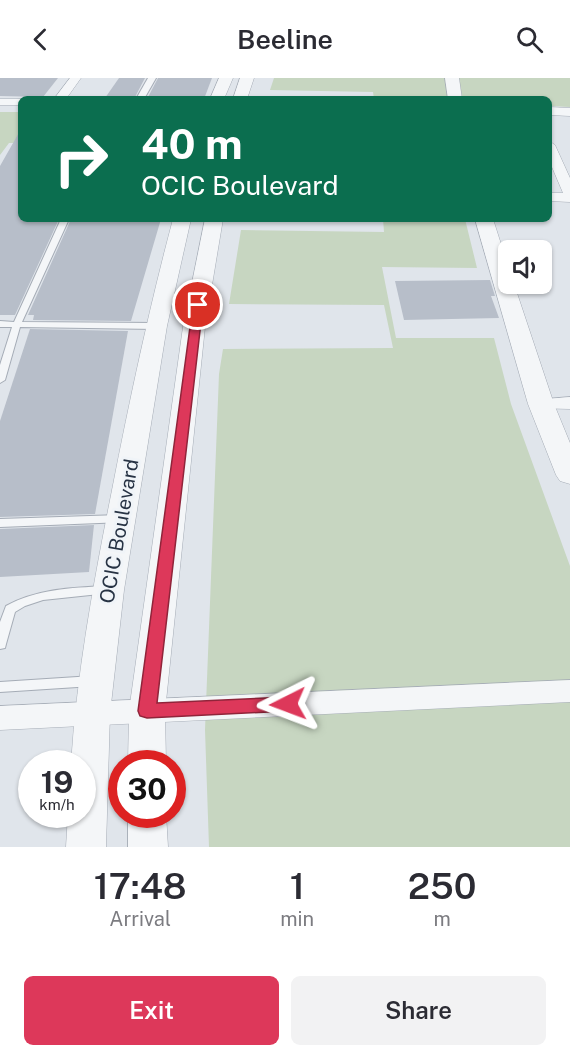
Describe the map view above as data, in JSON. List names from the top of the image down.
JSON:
{
  "streets": {
    "street": ["OCIC Boulevard"]
  },
  "page": {
    "header": "Beeline",
    "turn": ["40 m", "OCIC Boulevard"],
    "speed": "19 km/h",
    "limit": "30",
    "eta": [
      "17:48",
      "Arrival",
      "1",
      "min",
      "250",
      "m"
    ],
    "buttons": ["Exit", "Share"]
  }
}
